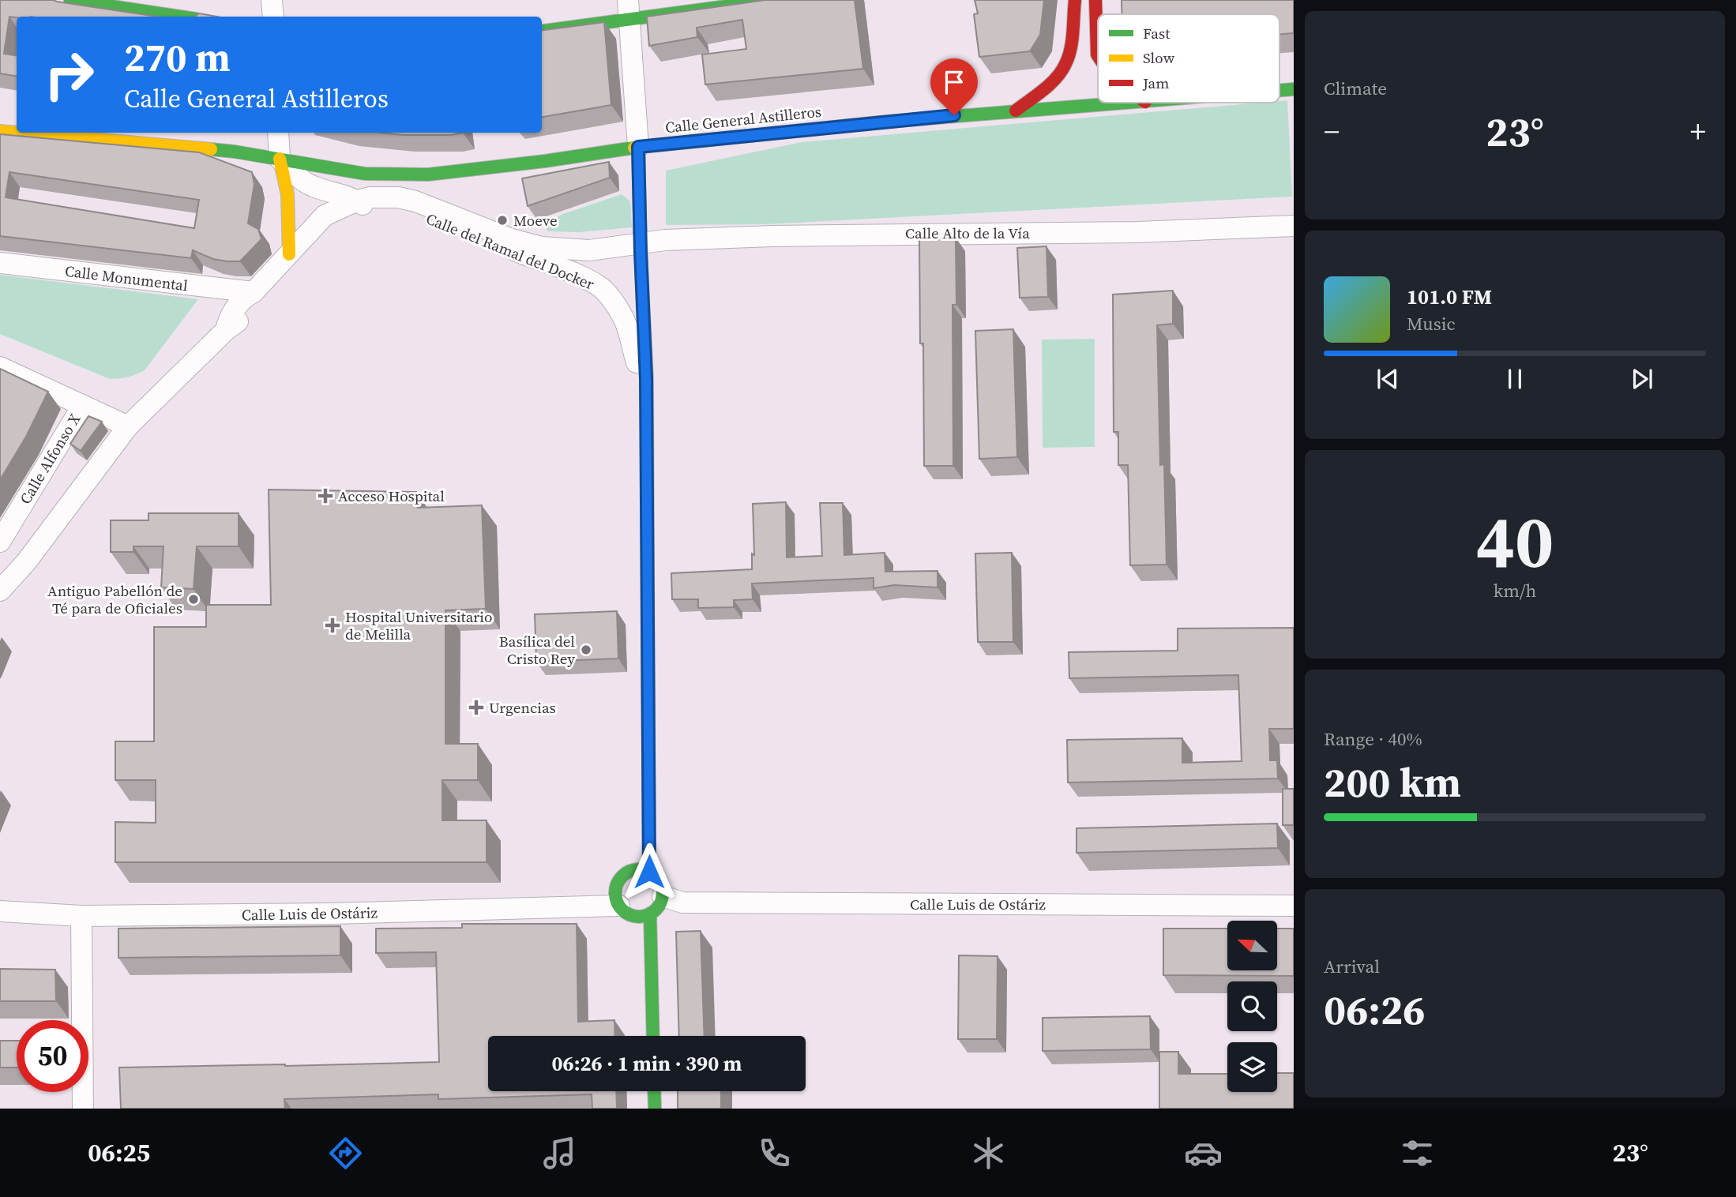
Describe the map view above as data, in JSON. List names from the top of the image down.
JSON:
{
  "streets": {
    "main road": ["Calle General Astilleros", "Calle del Ramal del Docker"],
    "street": [
      "Calle Alto de la Vía",
      "Calle Monumental",
      "Calle Alfonso X",
      "Calle Luis de Ostáriz"
    ]
  },
  "crossings": [
    ["Calle General Astilleros", "Calle del Ramal del Docker"],
    ["Calle Alto de la Vía", "Calle del Ramal del Docker"],
    ["Calle del Ramal del Docker", "Calle Monumental"],
    ["Calle del Ramal del Docker", "Calle Luis de Ostáriz"]
  ],
  "places": {
    "other": ["Moeve", "Antiguo Pabellón de Té para de Oficiales", "Basílica del Cristo Rey"],
    "health": ["Acceso Hospital", "Hospital Universitario de Melilla", "Urgencias"]
  },
  "legend": ["Fast", "Slow", "Jam"],
  "north": "top left",
  "page": {
    "tile": [
      "Climate",
      ["40", "km/h"],
      ["Range · 40%", "200 km"],
      ["Arrival", "06:26"]
    ],
    "turn": ["270 m", "Calle General Astilleros"],
    "heat": ["−", "23°", "+"],
    "song": ["101.0 FM", "Music"],
    "limit": "50",
    "trip": "06:26 · 1 min · 390 m",
    "tabs": ["06:25", "23°"]
  }
}
